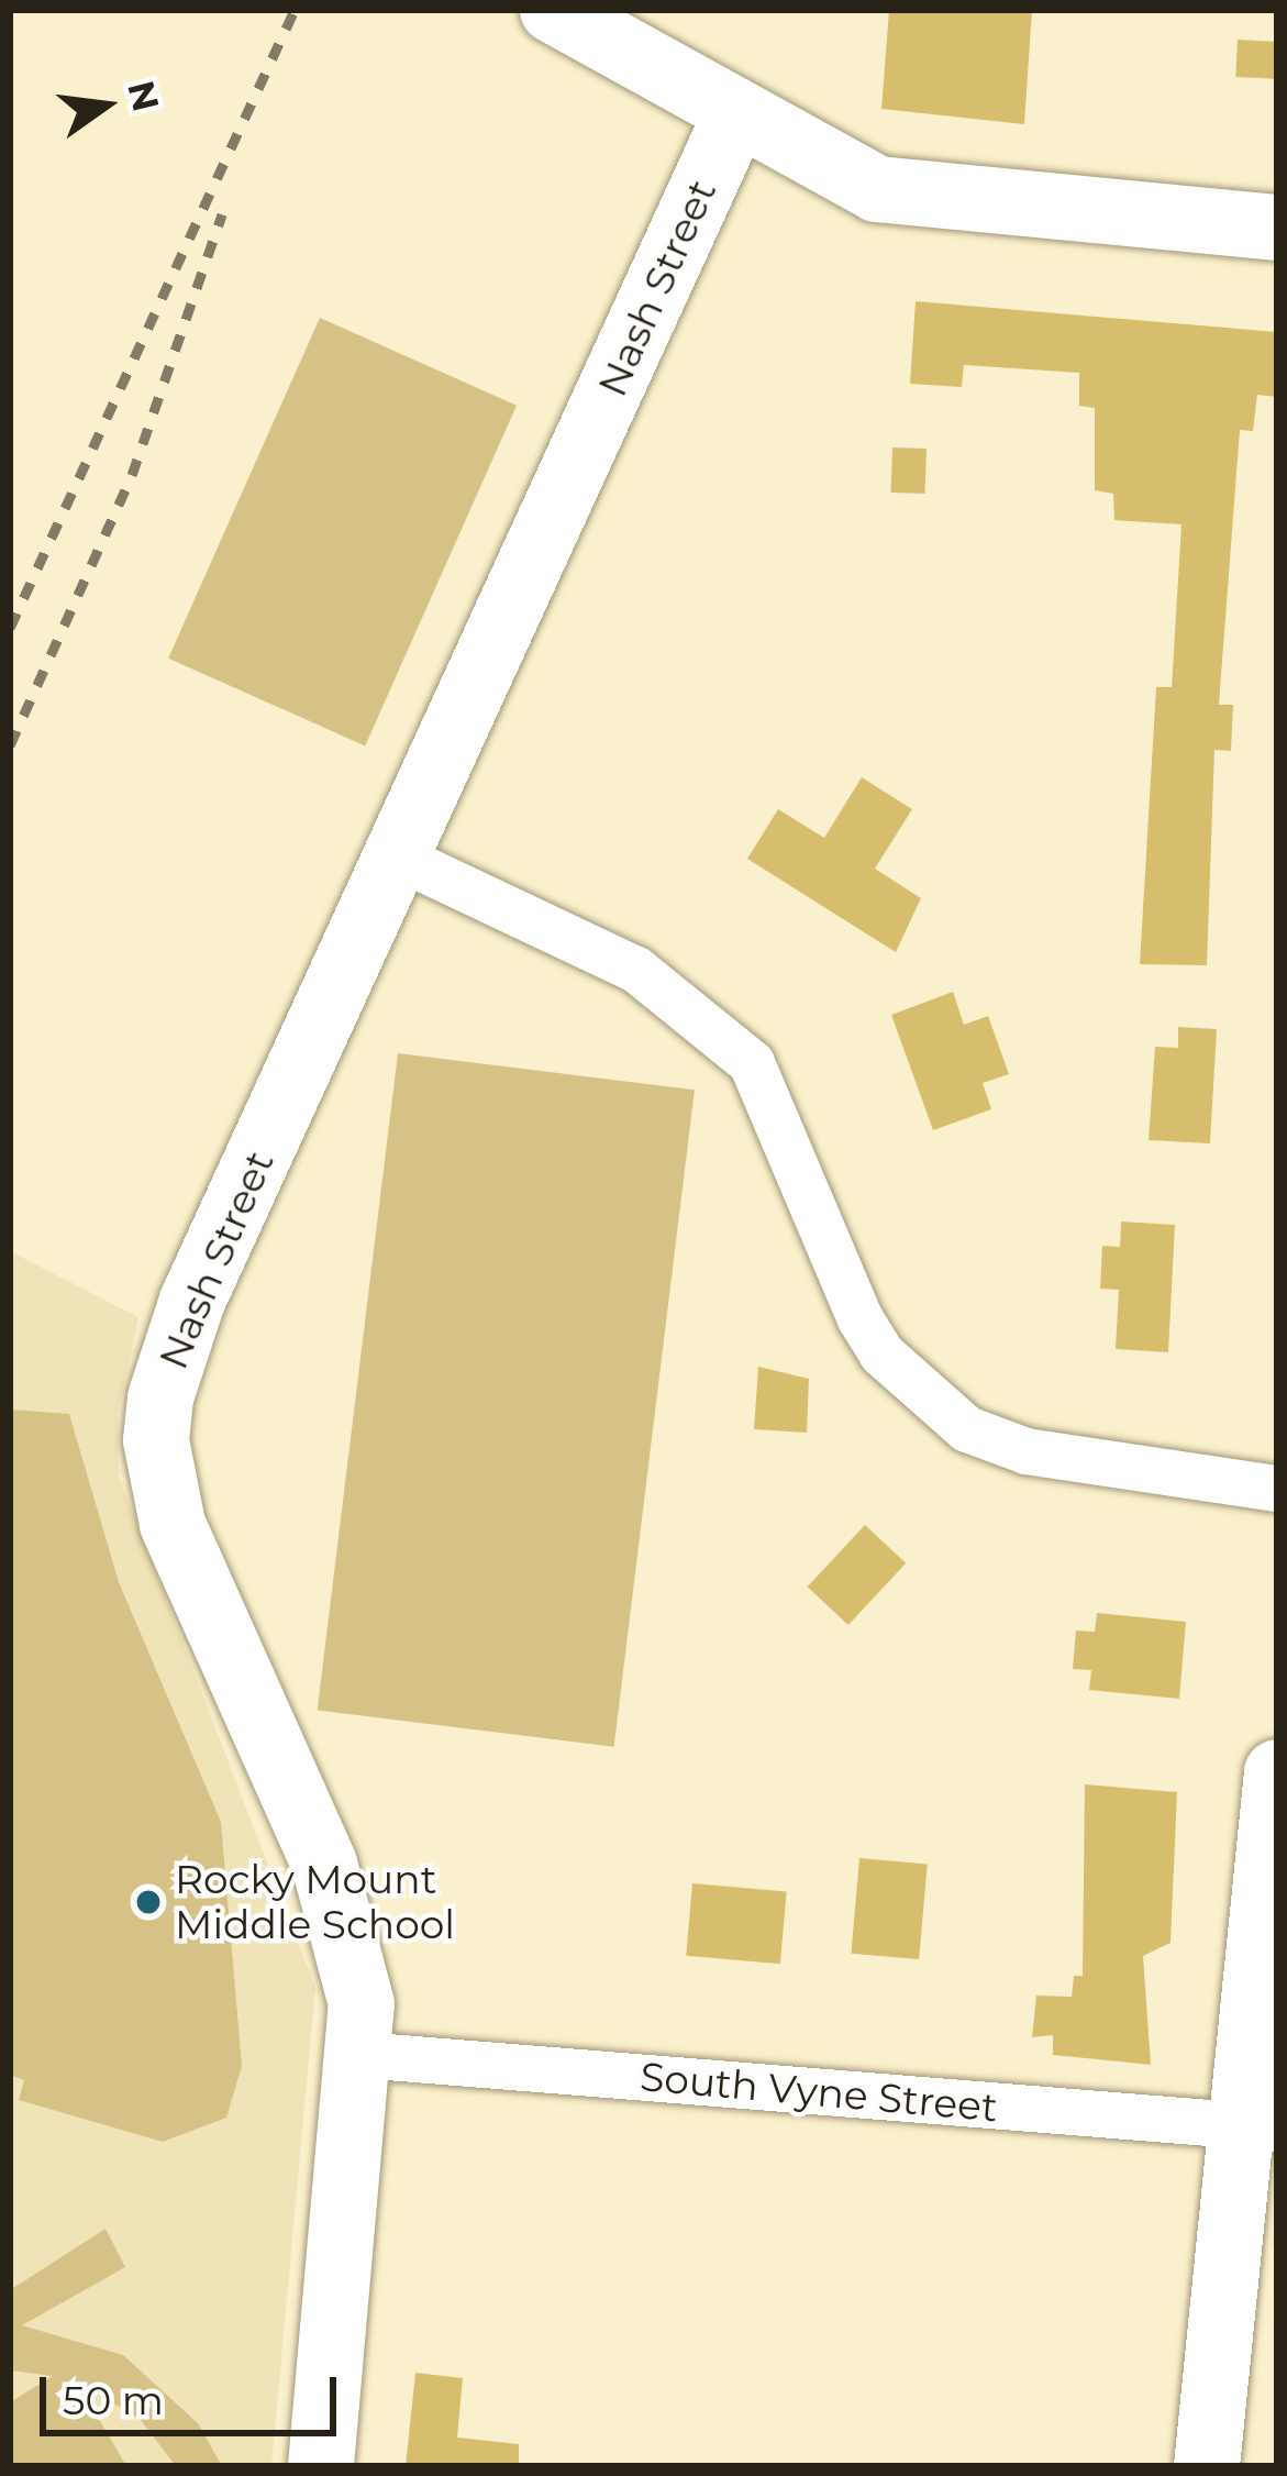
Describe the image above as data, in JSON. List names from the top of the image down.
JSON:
{
  "streets": {
    "street": ["Nash Street", "South Vyne Street"]
  },
  "crossings": [
    ["Nash Street", "South Vyne Street"]
  ],
  "places": ["Rocky Mount Middle School"],
  "scale_bar": "50 m",
  "north": "right"
}
